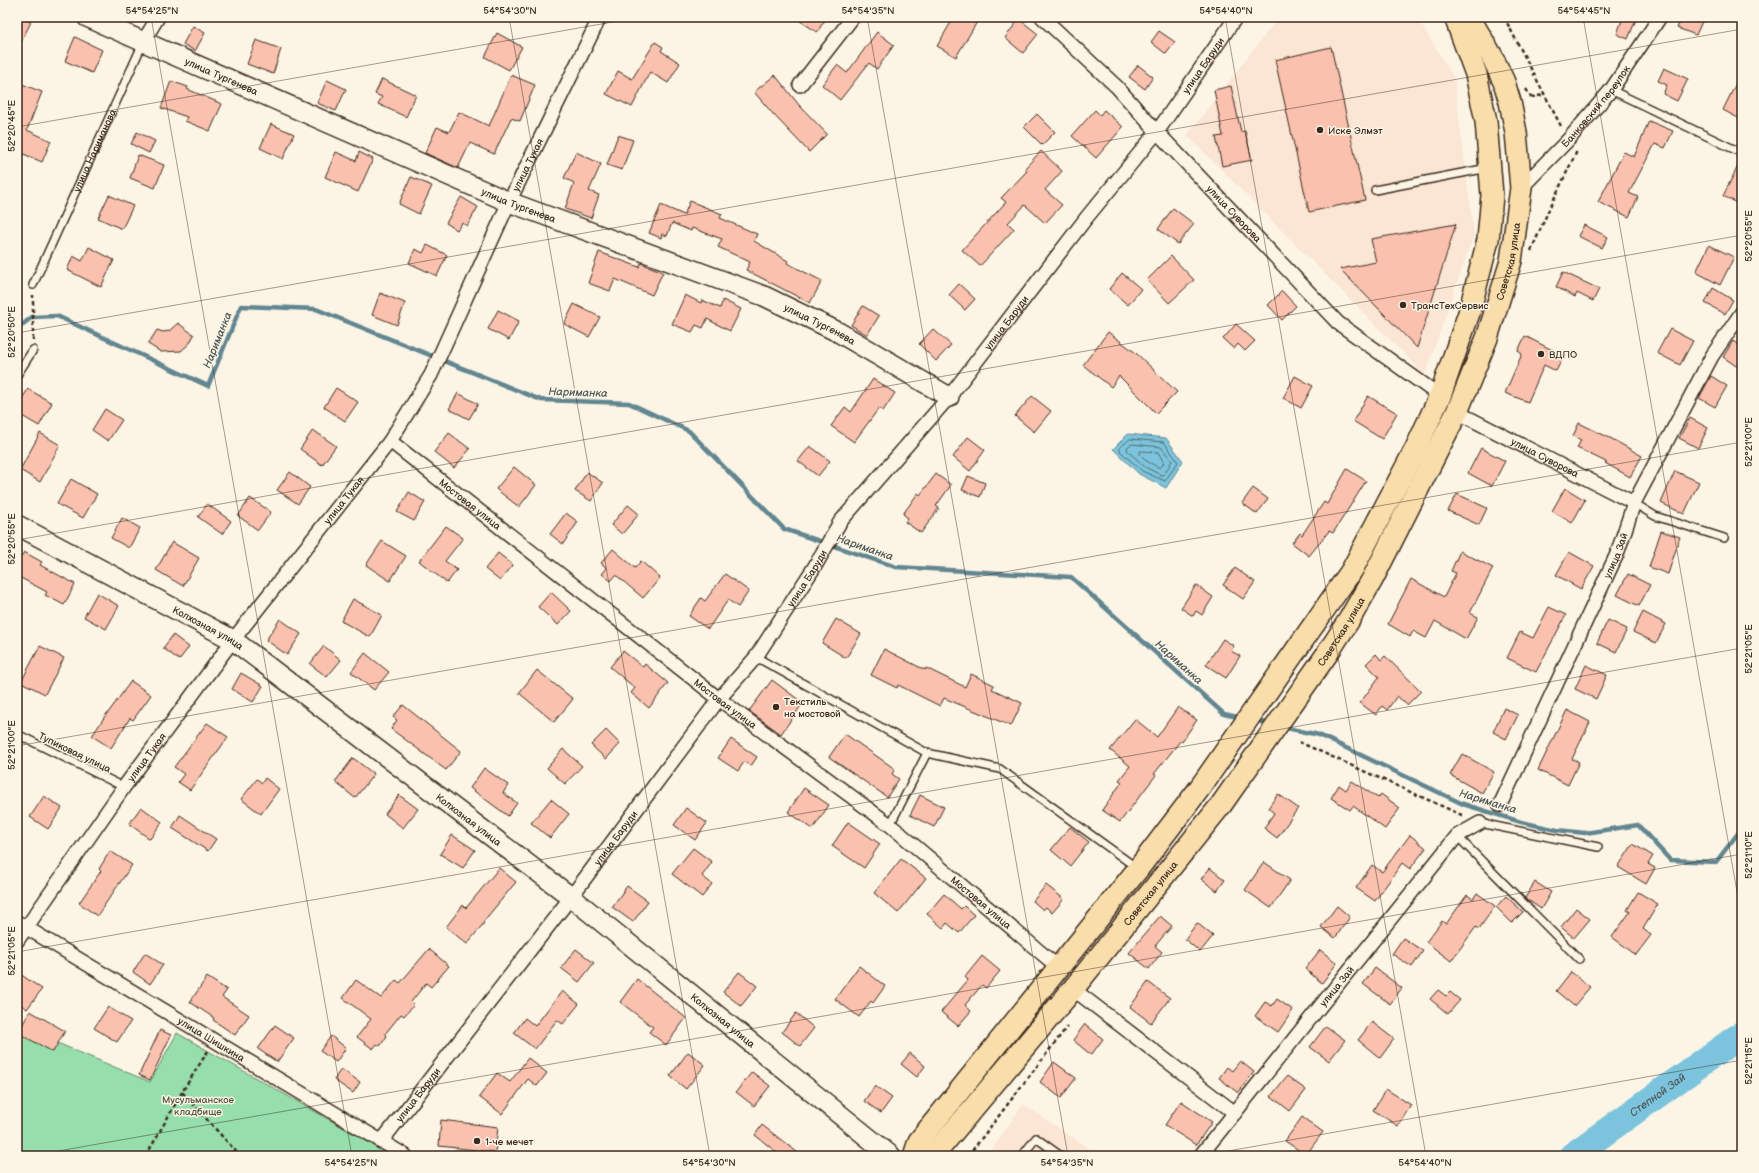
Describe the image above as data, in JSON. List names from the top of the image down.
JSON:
{
  "streets": {
    "main road": ["Советская улица"],
    "street": [
      "улица Баруди",
      "улица Тургенева",
      "Банковский переулок",
      "улица Нариманова",
      "улица Тукая",
      "улица Суворова",
      "Мостовая улица",
      "улица Зай",
      "Колхозная улица",
      "улица Шишкина"
    ],
    "lane": ["Тупиковая улица"]
  },
  "crossings": [
    ["улица Баруди", "улица Тургенева"],
    ["улица Баруди", "улица Суворова"],
    ["улица Баруди", "Мостовая улица"],
    ["улица Баруди", "Колхозная улица"],
    ["улица Баруди", "улица Шишкина"],
    ["улица Тургенева", "улица Нариманова"],
    ["улица Тургенева", "улица Тукая"],
    ["Банковский переулок", "Советская улица"],
    ["улица Тукая", "Мостовая улица"],
    ["улица Тукая", "Колхозная улица"],
    ["улица Тукая", "Тупиковая улица"],
    ["улица Тукая", "улица Шишкина"],
    ["улица Суворова", "Советская улица"],
    ["улица Суворова", "улица Зай"]
  ],
  "water": ["Нариманка", "Степной Зай"],
  "parks": ["Мусульманское кладбище"],
  "places": [
    "Иске Элмэт",
    "ТрансТехСервис",
    "ВДПО",
    "Текстиль на мостовой",
    "1-че мечет"
  ],
  "coordinates": [
    "54°54'25\"N",
    "54°54'30\"N",
    "54°54'35\"N",
    "54°54'40\"N",
    "54°54'45\"N",
    "52°20'45\"E",
    "52°20'55\"E",
    "52°20'50\"E",
    "52°21'00\"E",
    "52°21'05\"E",
    "52°21'10\"E",
    "52°21'15\"E"
  ]
}
